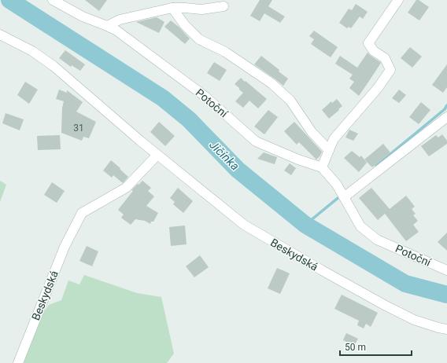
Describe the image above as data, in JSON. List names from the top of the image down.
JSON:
{
  "streets": {
    "street": ["Potoční", "Beskydská"]
  },
  "water": ["Jičínka"],
  "house_numbers": ["31"],
  "scale_bar": "50 m"
}
